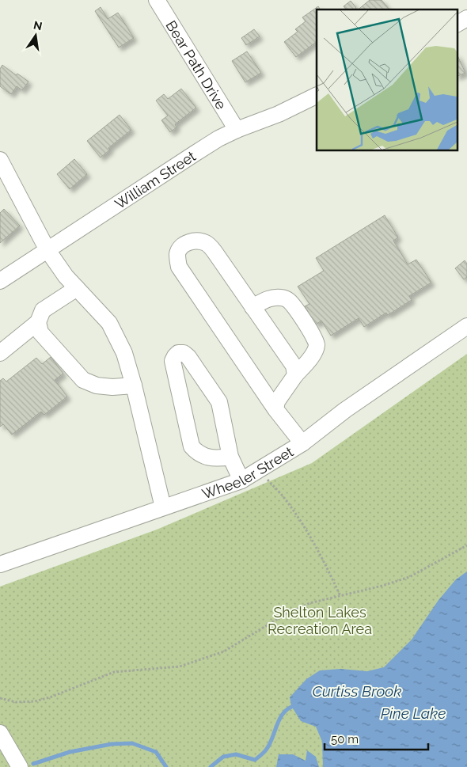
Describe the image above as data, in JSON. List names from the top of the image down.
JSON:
{
  "streets": {
    "street": ["Bear Path Drive", "William Street", "Wheeler Street"]
  },
  "crossings": [
    ["Bear Path Drive", "William Street"]
  ],
  "water": ["Curtiss Brook", "Pine Lake"],
  "parks": ["Shelton Lakes Recreation Area"],
  "scale_bar": "50 m",
  "north": "top"
}
